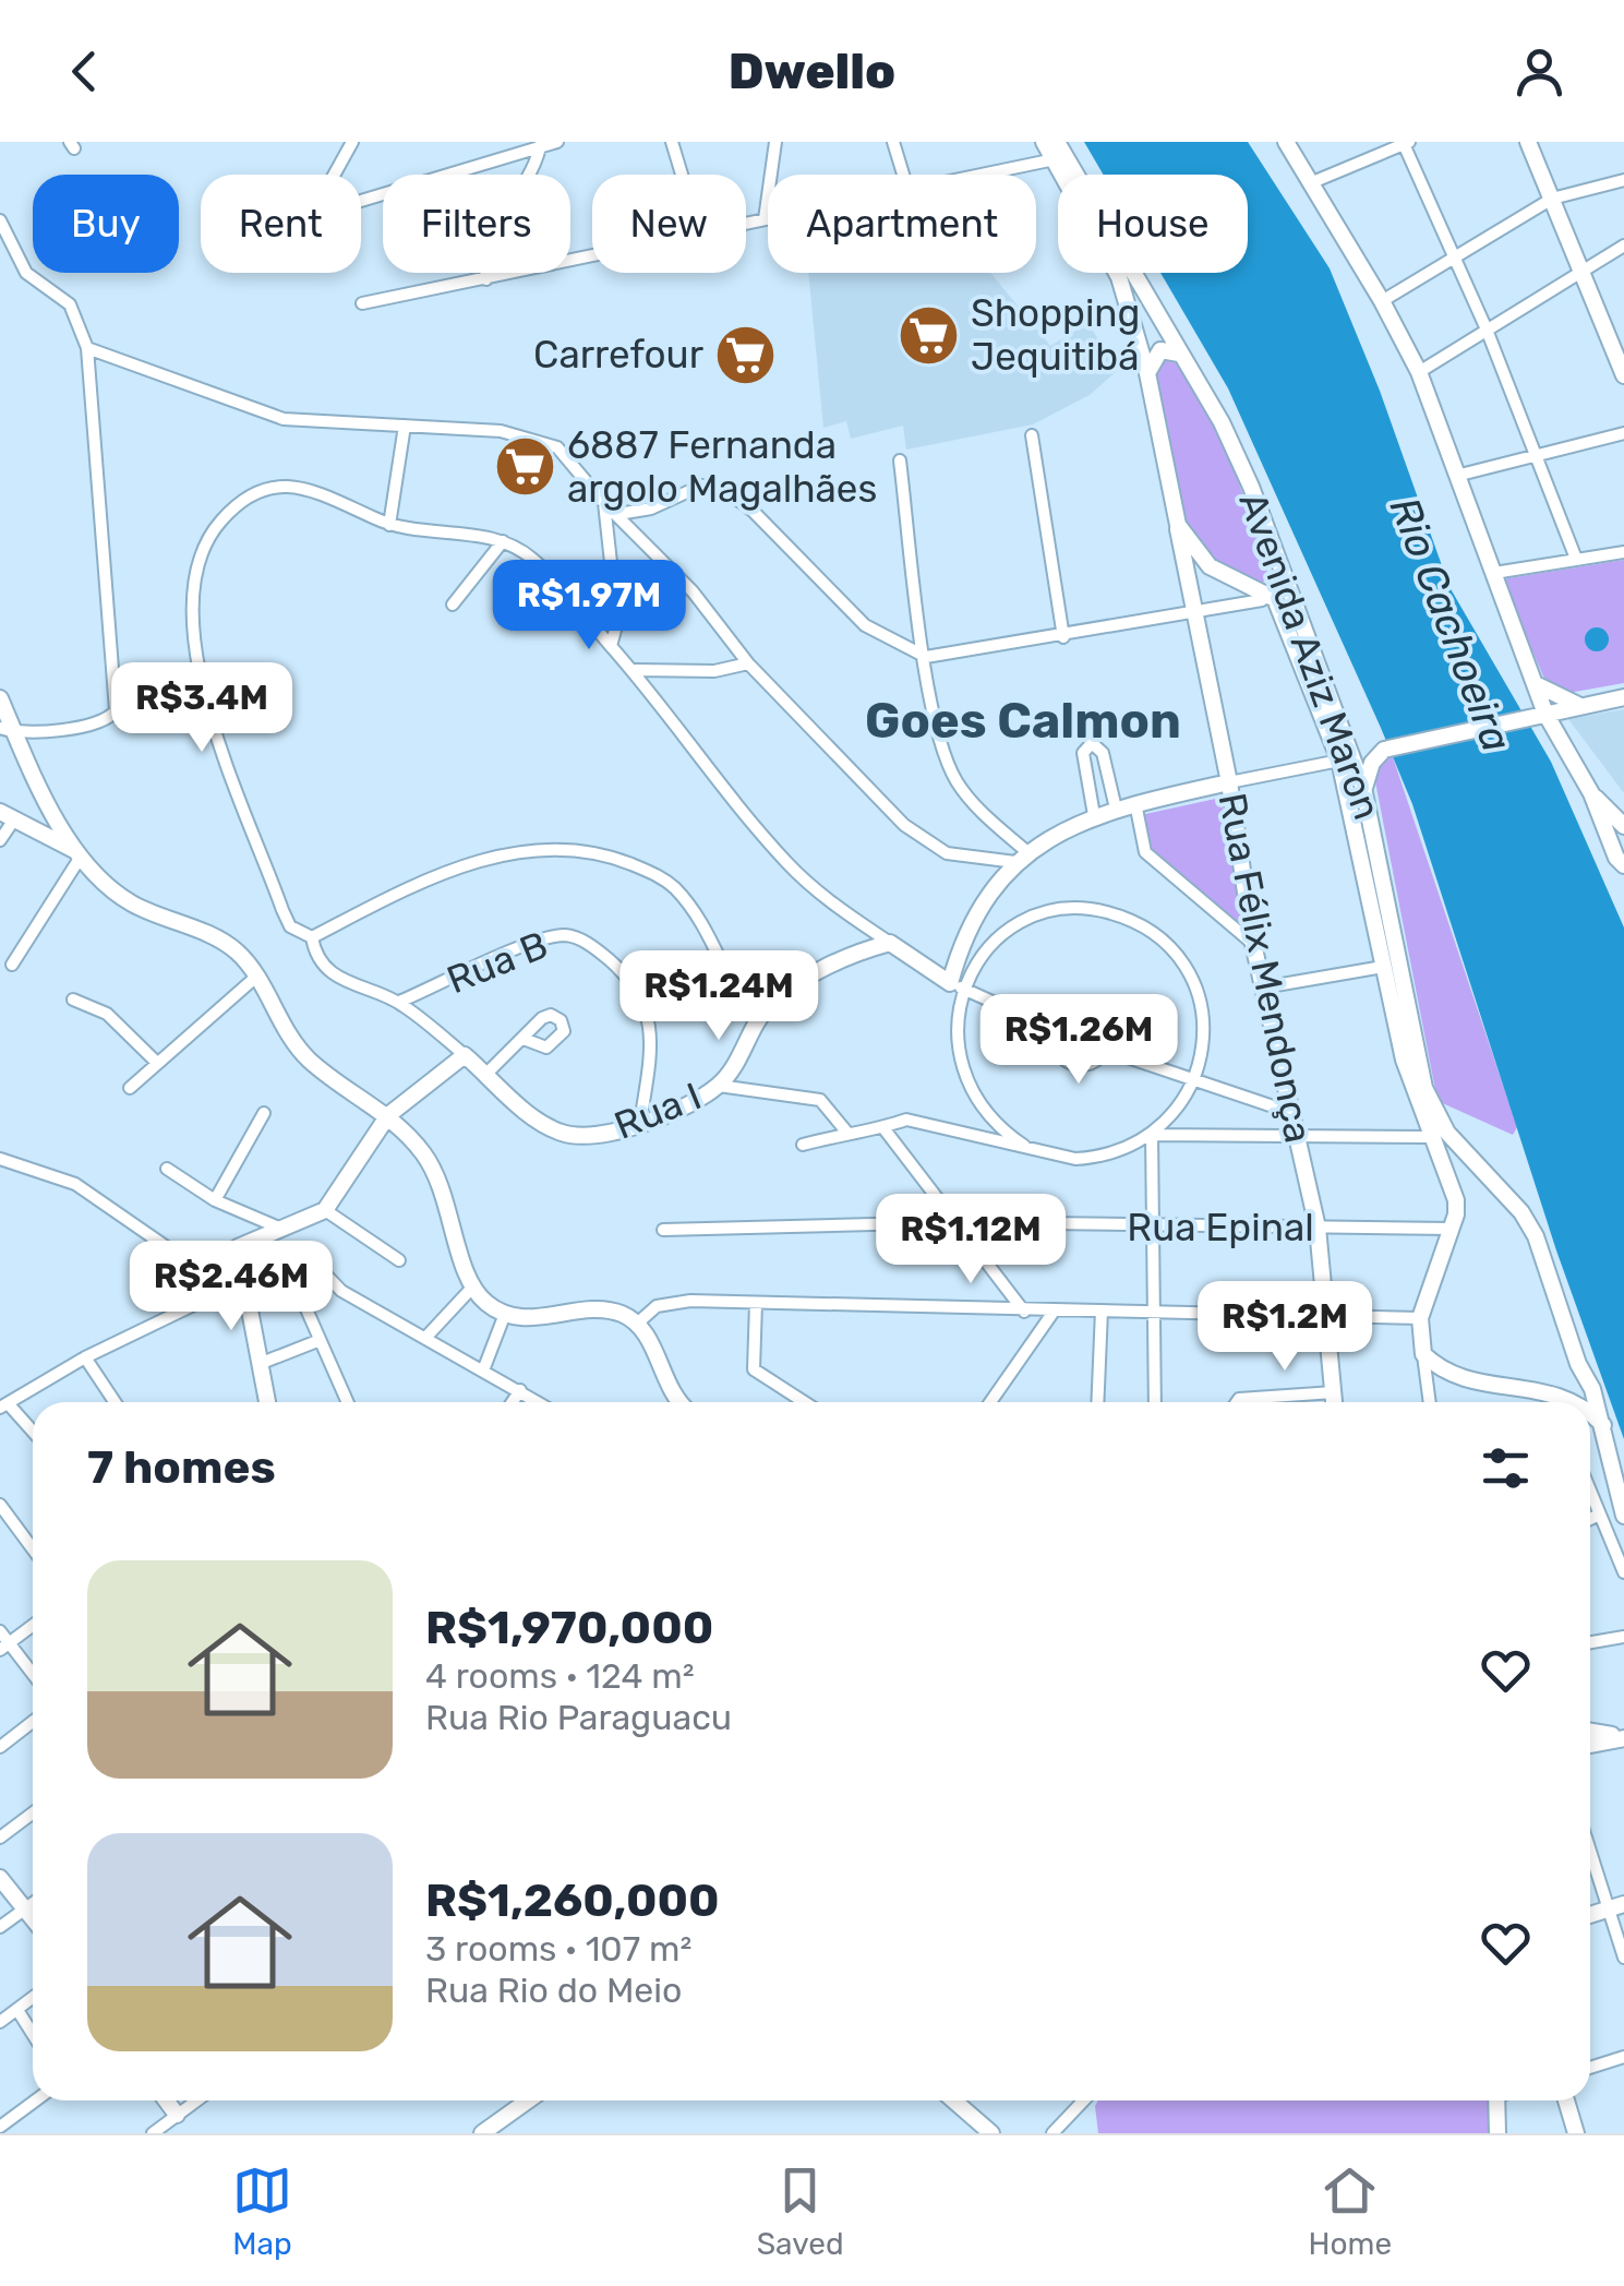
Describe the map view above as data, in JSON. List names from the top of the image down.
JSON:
{
  "streets": {
    "main road": ["Avenida Aziz Maron", "Rua Félix Mendonça", "Rua I"],
    "street": ["Rua B", "Rua Epinal"]
  },
  "crossings": [
    ["Avenida Aziz Maron", "Rua Félix Mendonça"],
    ["Avenida Aziz Maron", "Rua Epinal"],
    ["Rua B", "Rua I"],
    ["Rua Félix Mendonça", "Rua Epinal"]
  ],
  "districts": ["Goes Calmon"],
  "water": ["Rio Cachoeira"],
  "places": {
    "supermarket": ["Shopping Jequitibá", "Carrefour", "6887 Fernanda argolo Magalhães"]
  },
  "page": {
    "header": "Dwello",
    "chip": [
      "Buy",
      "Rent",
      "Filters",
      "New",
      "Apartment",
      "House"
    ],
    "price": [
      "R$1.97M",
      "R$3.4M",
      "R$1.24M",
      "R$1.26M",
      "R$1.12M",
      "R$2.46M",
      "R$1.2M"
    ],
    "heading": "7 homes",
    "list": [
      {
        "name": "R$1,970,000",
        "note": "4 rooms · 124 m² · Rua Rio Paraguacu"
      },
      {
        "name": "R$1,260,000",
        "note": "3 rooms · 107 m² · Rua Rio do Meio"
      }
    ],
    "tabs": ["Map", "Saved", "Home"]
  }
}
